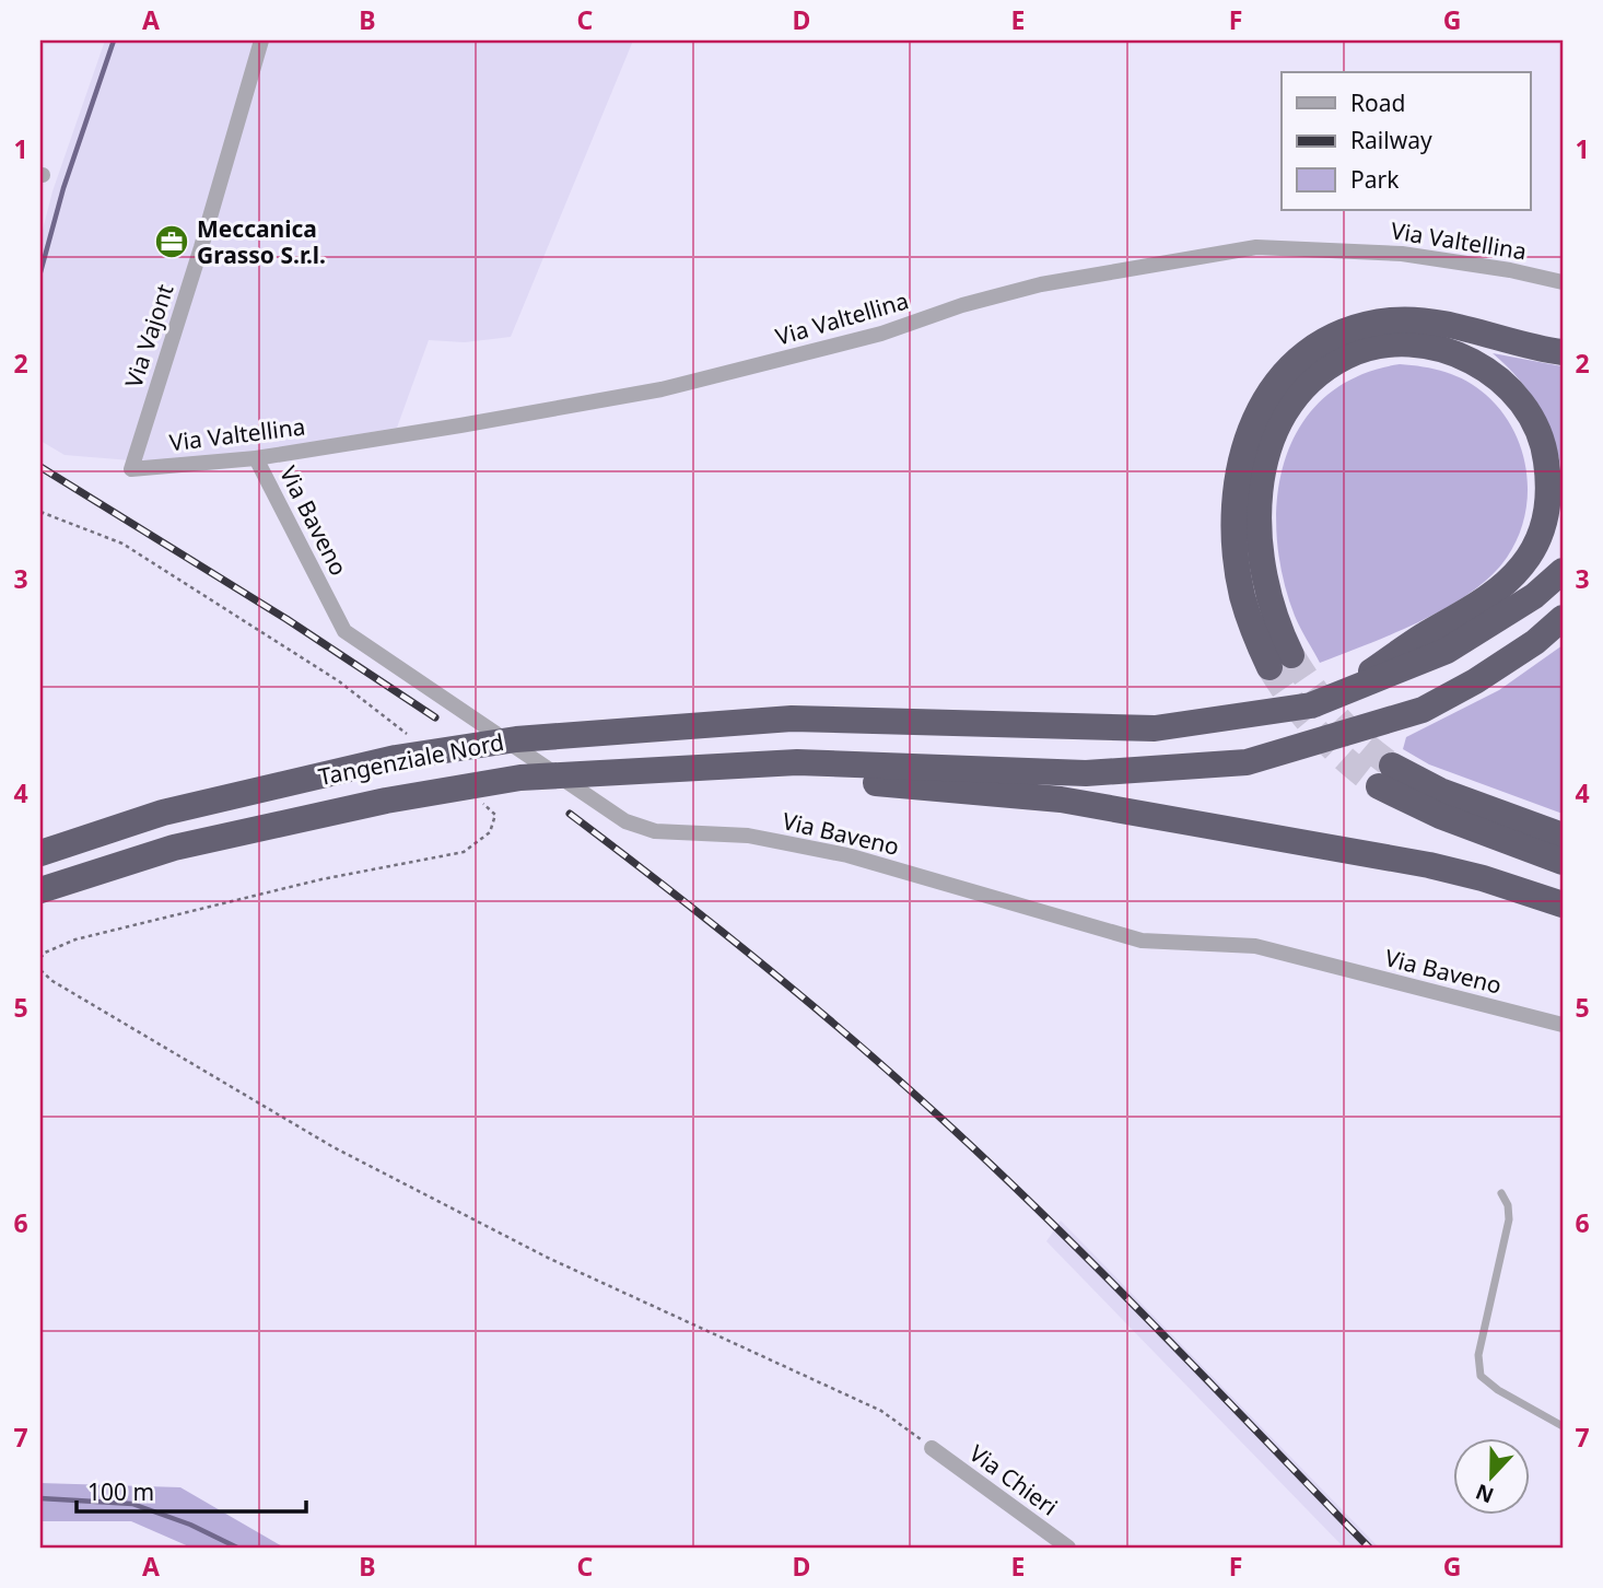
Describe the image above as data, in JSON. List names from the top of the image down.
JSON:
{
  "streets": {
    "highway": ["Tangenziale Nord"],
    "street": [
      "Via Valtellina",
      "Via Vajont",
      "Via Baveno",
      "Via Chieri"
    ]
  },
  "crossings": [
    ["Via Valtellina", "Via Vajont"],
    ["Via Valtellina", "Via Baveno"]
  ],
  "places": {
    "office": ["Meccanica Grasso S.r.l."]
  },
  "legend": ["Road", "Railway", "Park"],
  "scale_bar": "100 m",
  "north": "bottom",
  "grid": {
    "columns": [
      "A",
      "B",
      "C",
      "D",
      "E",
      "F",
      "G"
    ],
    "rows": [
      "1",
      "2",
      "3",
      "4",
      "5",
      "6",
      "7"
    ]
  }
}
